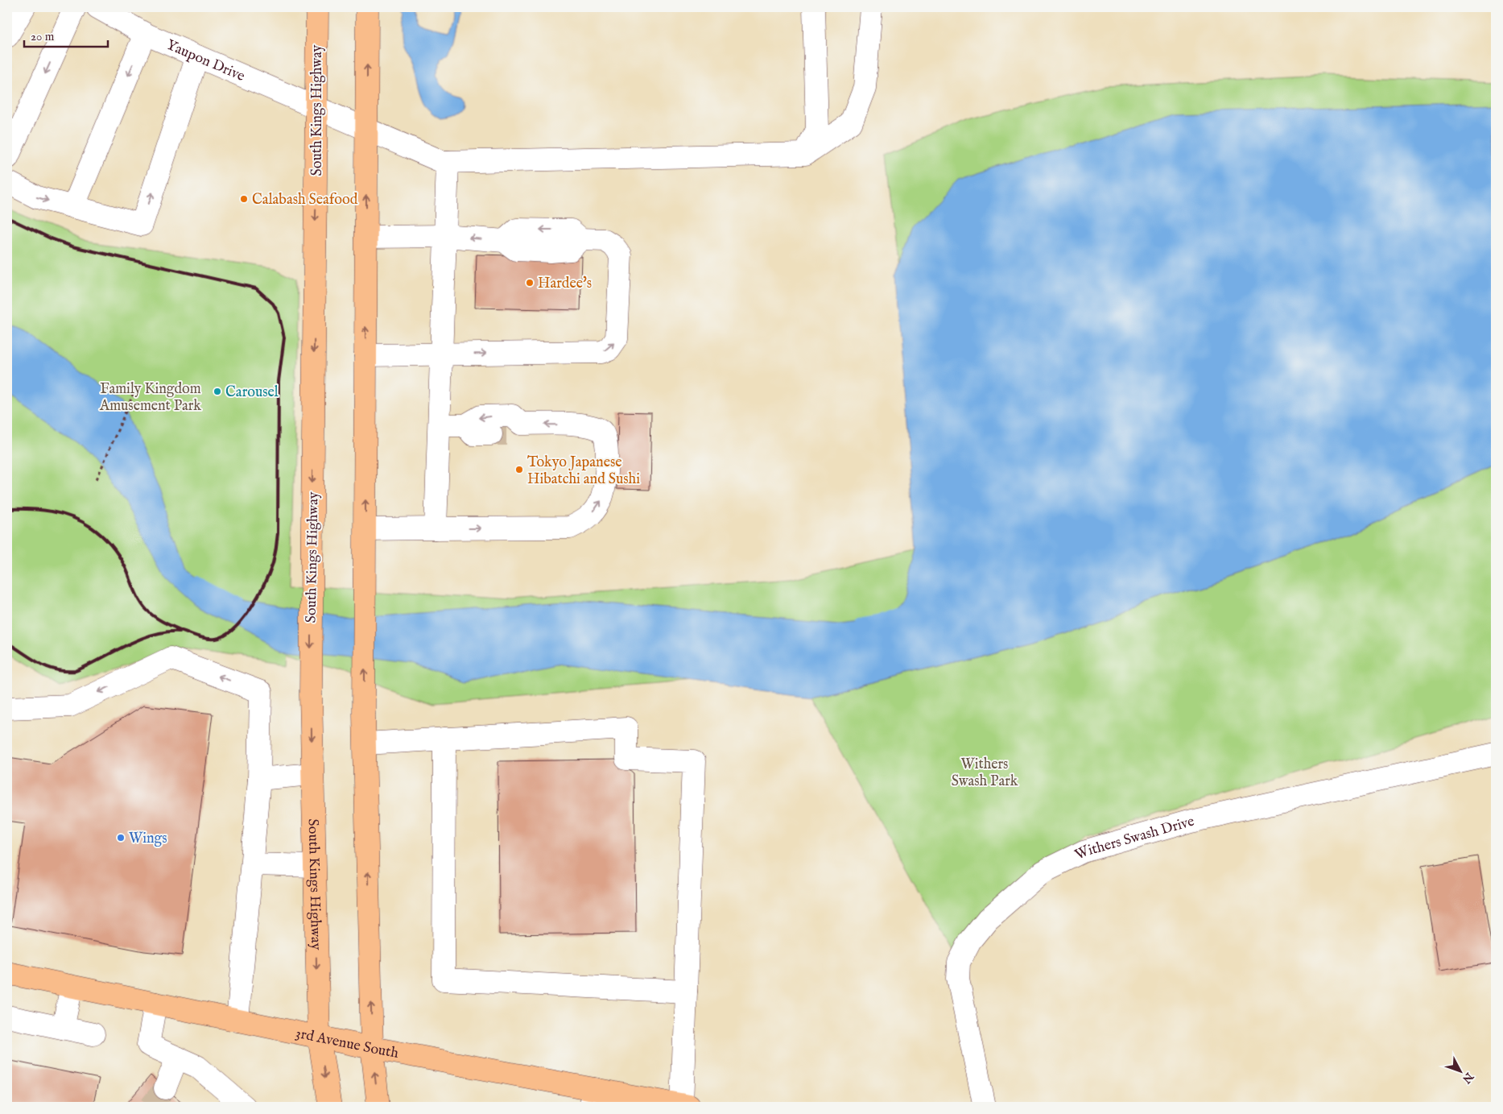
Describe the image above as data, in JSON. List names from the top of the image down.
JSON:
{
  "streets": {
    "main road": ["South Kings Highway", "3rd Avenue South"],
    "street": ["Yaupon Drive", "Withers Swash Drive"]
  },
  "crossings": [
    ["Yaupon Drive", "South Kings Highway"],
    ["South Kings Highway", "3rd Avenue South"]
  ],
  "parks": ["Family Kingdom Amusement Park", "Withers Swash Park"],
  "places": [
    "Calabash Seafood",
    "Hardee's",
    "Carousel",
    "Tokyo Japanese Hibatchi and Sushi",
    "Wings"
  ],
  "scale_bar": "20 m",
  "north": "bottom right"
}
